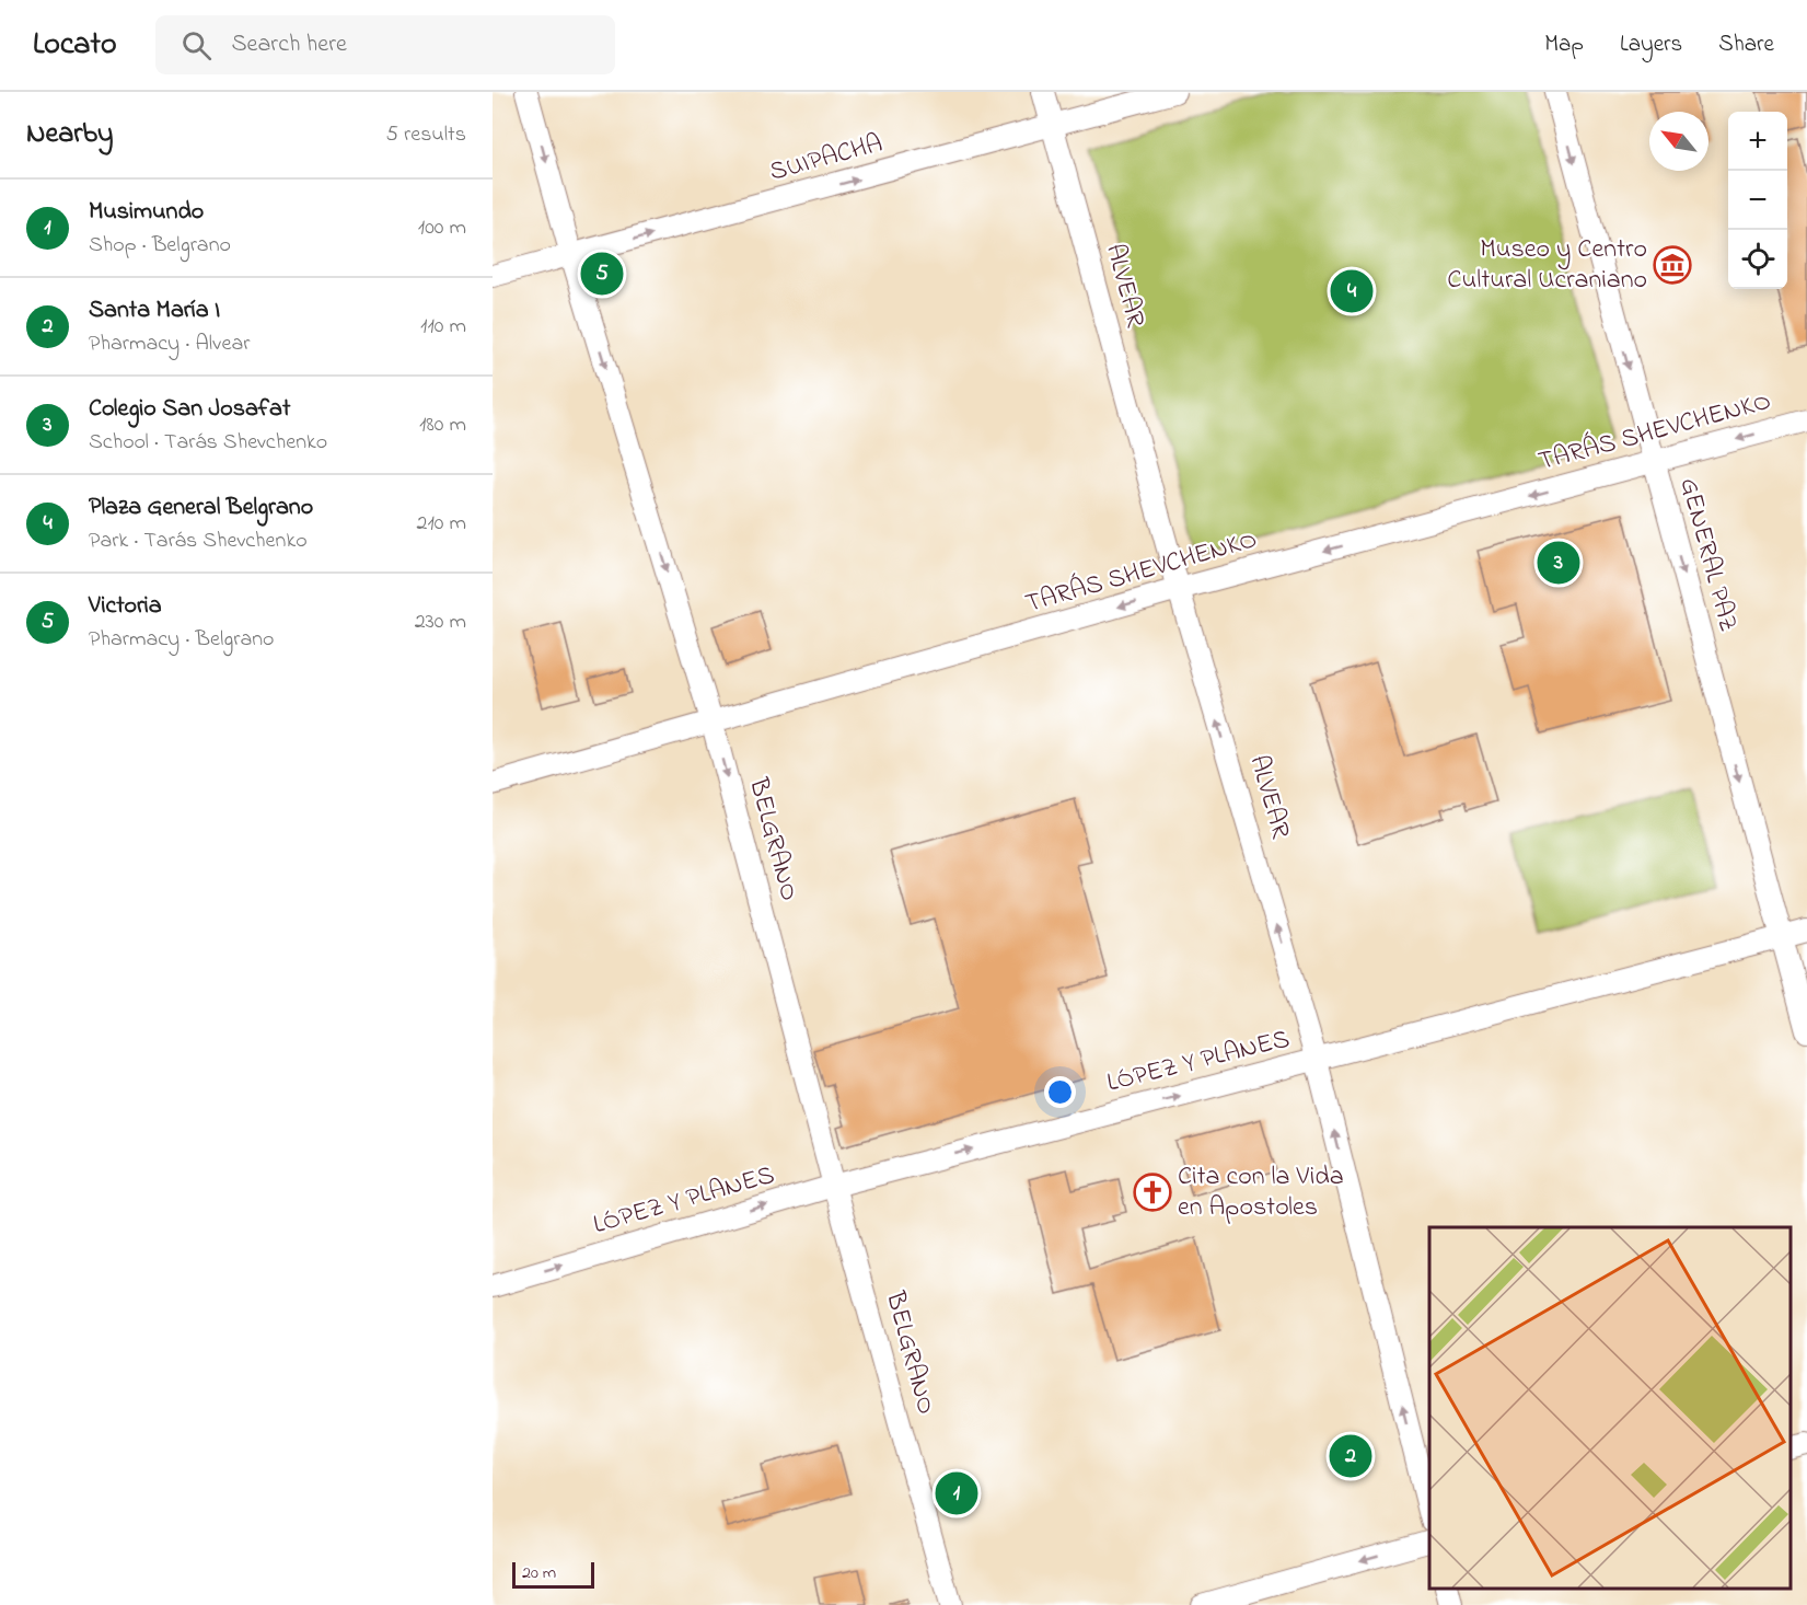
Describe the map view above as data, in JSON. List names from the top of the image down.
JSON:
{
  "streets": {
    "street": [
      "SUIPACHA",
      "ALVEAR",
      "TARÁS SHEVCHENKO",
      "GENERAL PAZ",
      "BELGRANO",
      "LÓPEZ Y PLANES"
    ]
  },
  "crossings": [
    ["SUIPACHA", "ALVEAR"],
    ["SUIPACHA", "BELGRANO"],
    ["ALVEAR", "TARÁS SHEVCHENKO"],
    ["ALVEAR", "LÓPEZ Y PLANES"],
    ["TARÁS SHEVCHENKO", "GENERAL PAZ"],
    ["TARÁS SHEVCHENKO", "BELGRANO"],
    ["GENERAL PAZ", "LÓPEZ Y PLANES"],
    ["BELGRANO", "LÓPEZ Y PLANES"]
  ],
  "one_way": [
    "SUIPACHA",
    "ALVEAR",
    "TARÁS SHEVCHENKO",
    "GENERAL PAZ",
    "BELGRANO",
    "LÓPEZ Y PLANES"
  ],
  "places": {
    "museum": ["Museo y Centro Cultural Ucraniano"],
    "church": ["Cita con la Vida en Apostoles"]
  },
  "scale_bar": "20 m",
  "north": "top left",
  "page": {
    "header": "Locato",
    "search": "Search here",
    "nav": ["Map", "Layers", "Share"],
    "heading": ["Nearby", "5 results"],
    "map_buttons": ["+", "−"],
    "list": [
      {
        "mark": "1",
        "name": "Musimundo",
        "note": "Shop · Belgrano",
        "value": "100 m"
      },
      {
        "mark": "2",
        "name": "Santa María I",
        "note": "Pharmacy · Alvear",
        "value": "110 m"
      },
      {
        "mark": "3",
        "name": "Colegio San Josafat",
        "note": "School · Tarás Shevchenko",
        "value": "180 m"
      },
      {
        "mark": "4",
        "name": "Plaza General Belgrano",
        "note": "Park · Tarás Shevchenko",
        "value": "210 m"
      },
      {
        "mark": "5",
        "name": "Victoria",
        "note": "Pharmacy · Belgrano",
        "value": "230 m"
      }
    ],
    "pins": [
      "5",
      "4",
      "3",
      "2",
      "1"
    ],
    "scale": "20 m"
  }
}
